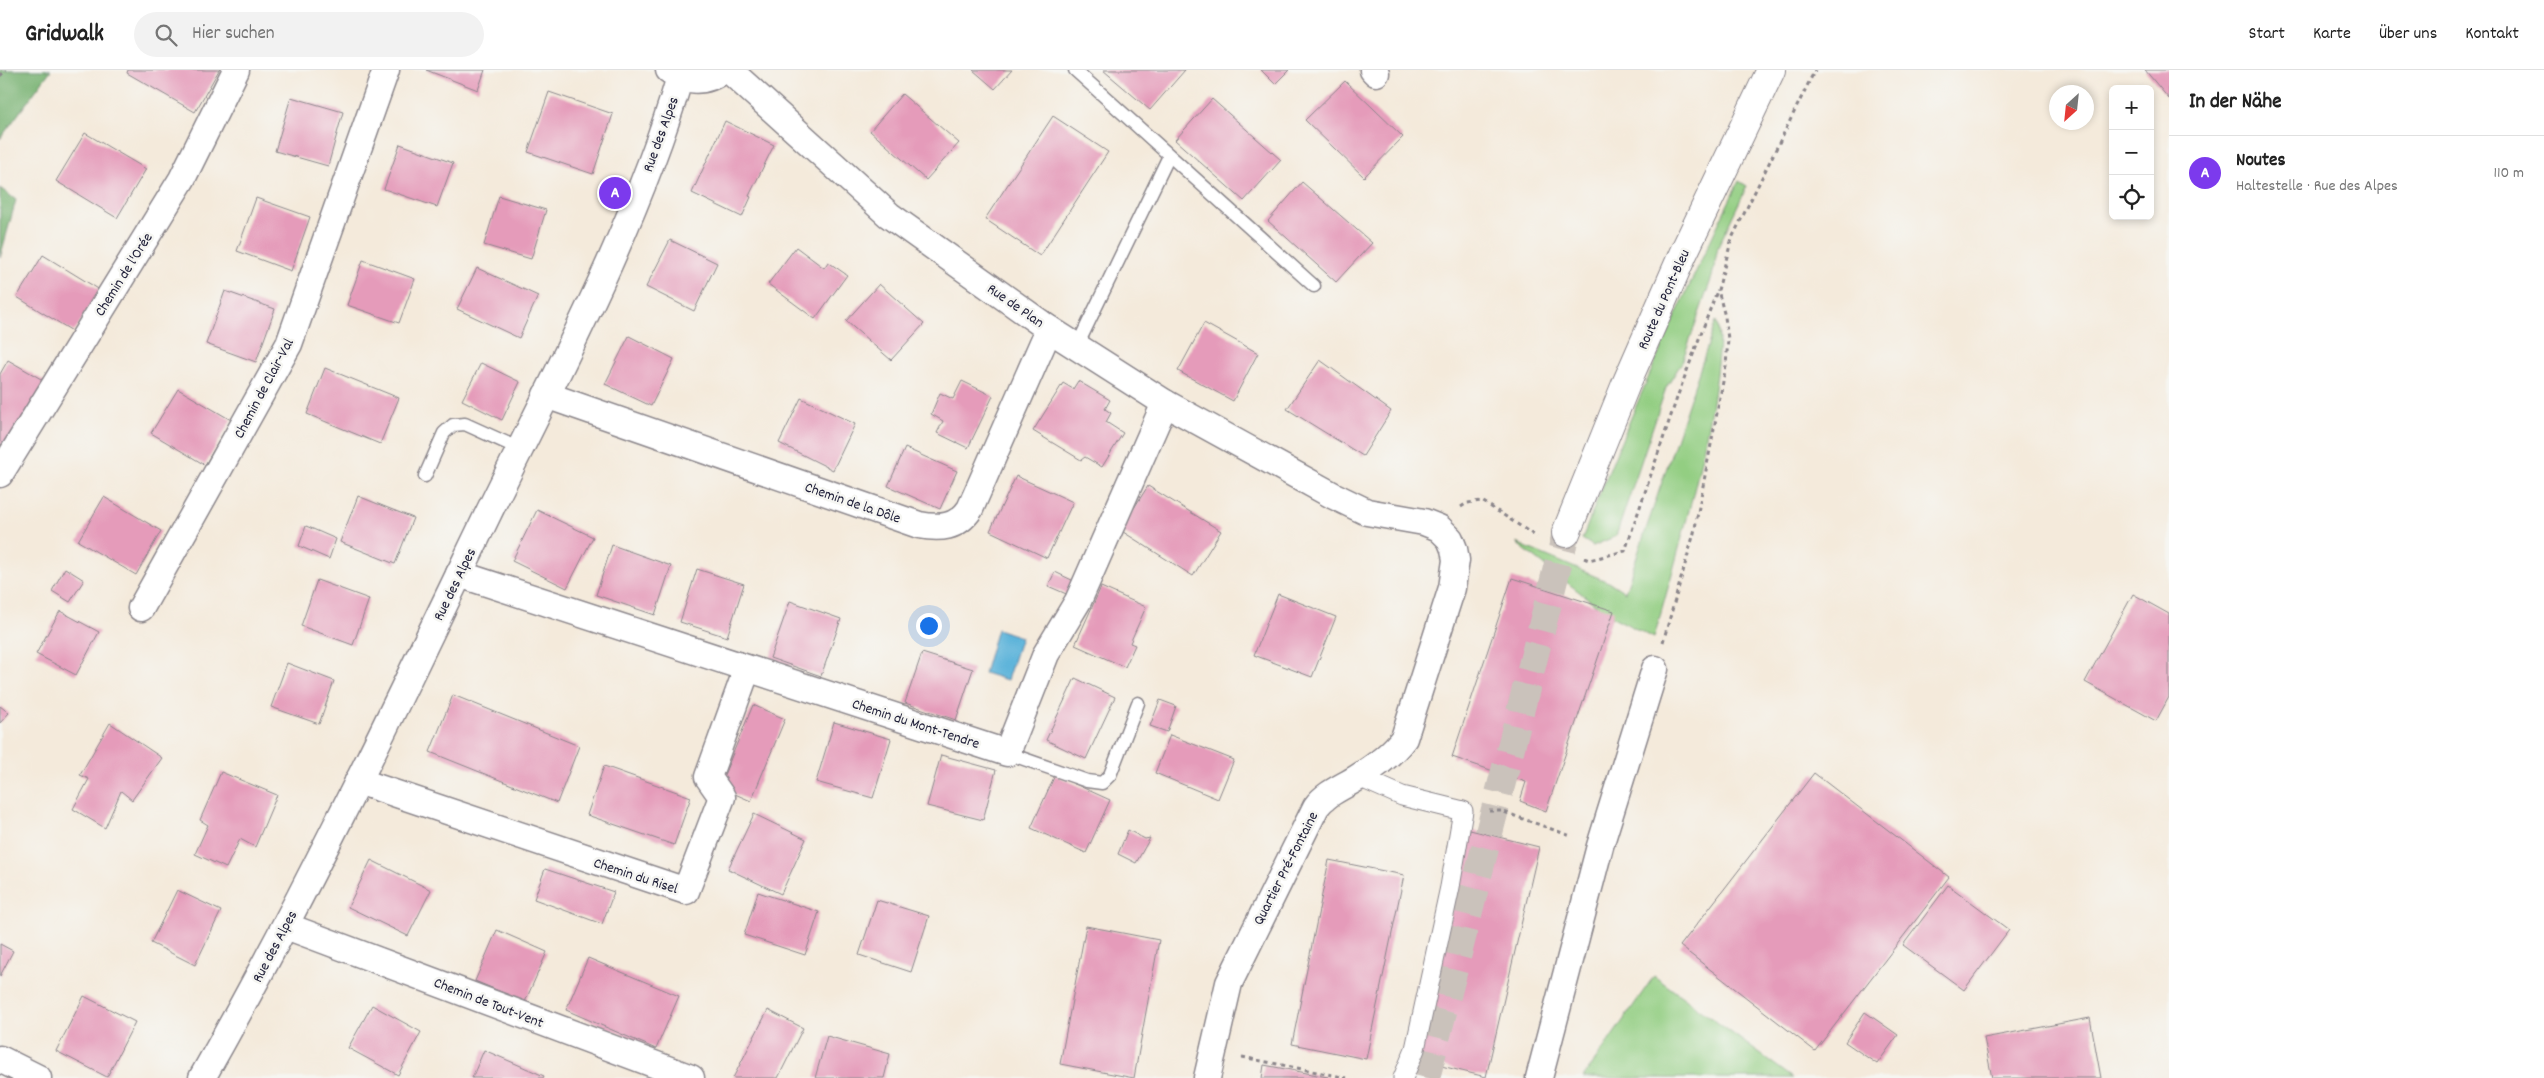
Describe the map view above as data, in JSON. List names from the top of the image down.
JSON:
{
  "streets": {
    "main road": ["Route du Pont-Bleu"],
    "street": [
      "Rue des Alpes",
      "Chemin de l'Orée",
      "Rue de Plan",
      "Chemin de Clair-Val",
      "Chemin de la Dôle",
      "Chemin du Mont-Tendre",
      "Quartier Pré-Fontaine",
      "Chemin du Risel",
      "Chemin de Tout-Vent"
    ]
  },
  "crossings": [
    ["Rue des Alpes", "Chemin de la Dôle"],
    ["Rue des Alpes", "Chemin du Mont-Tendre"],
    ["Rue des Alpes", "Chemin du Risel"],
    ["Rue des Alpes", "Chemin de Tout-Vent"],
    ["Rue de Plan", "Chemin de la Dôle"],
    ["Rue de Plan", "Quartier Pré-Fontaine"],
    ["Chemin du Mont-Tendre", "Chemin du Risel"]
  ],
  "north": "bottom left",
  "page": {
    "header": "Gridwalk",
    "search": "Hier suchen",
    "nav": [
      "Start",
      "Karte",
      "Über uns",
      "Kontakt"
    ],
    "heading": "In der Nähe",
    "map_buttons": ["+", "−"],
    "list": [
      {
        "mark": "A",
        "name": "Noutes",
        "note": "Haltestelle · Rue des Alpes",
        "value": "110 m"
      }
    ],
    "pins": "A"
  }
}
